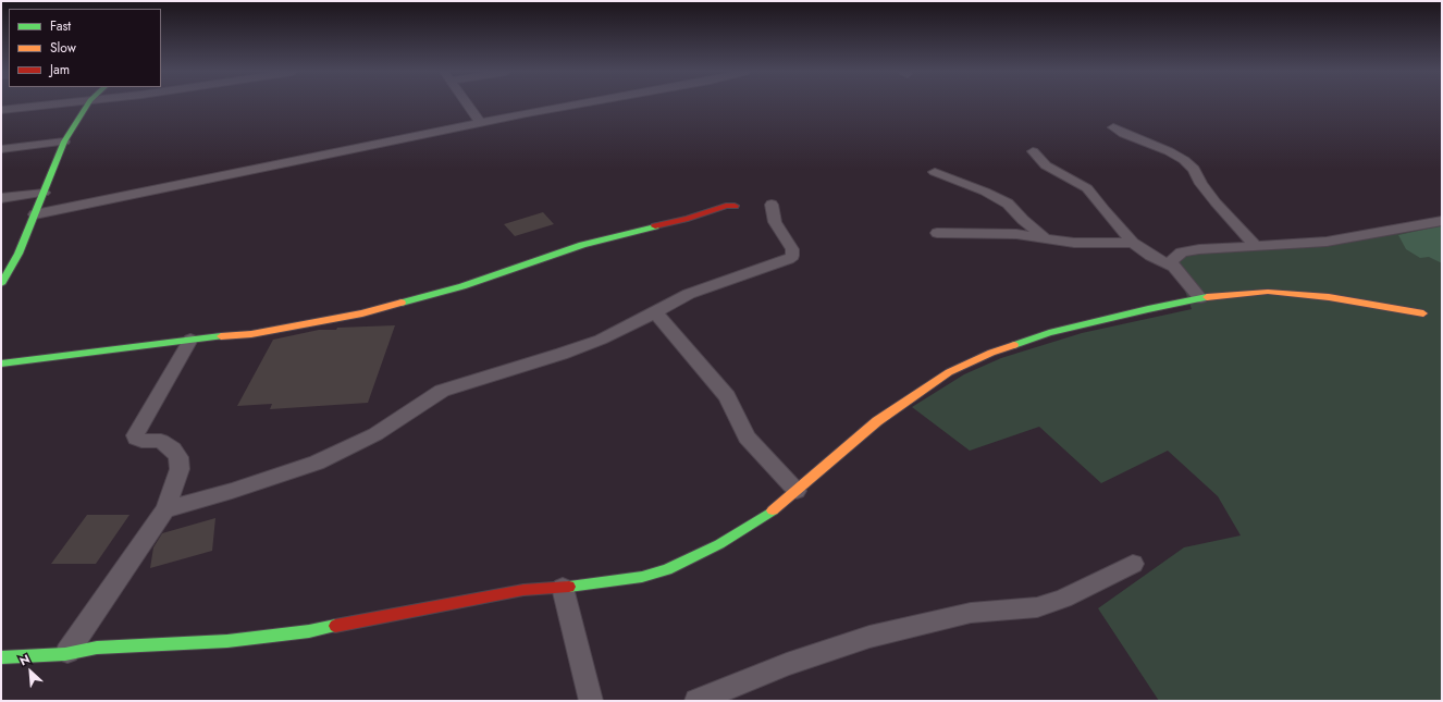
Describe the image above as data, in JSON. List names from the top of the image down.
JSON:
{
  "legend": ["Fast", "Slow", "Jam"],
  "north": "top left"
}
